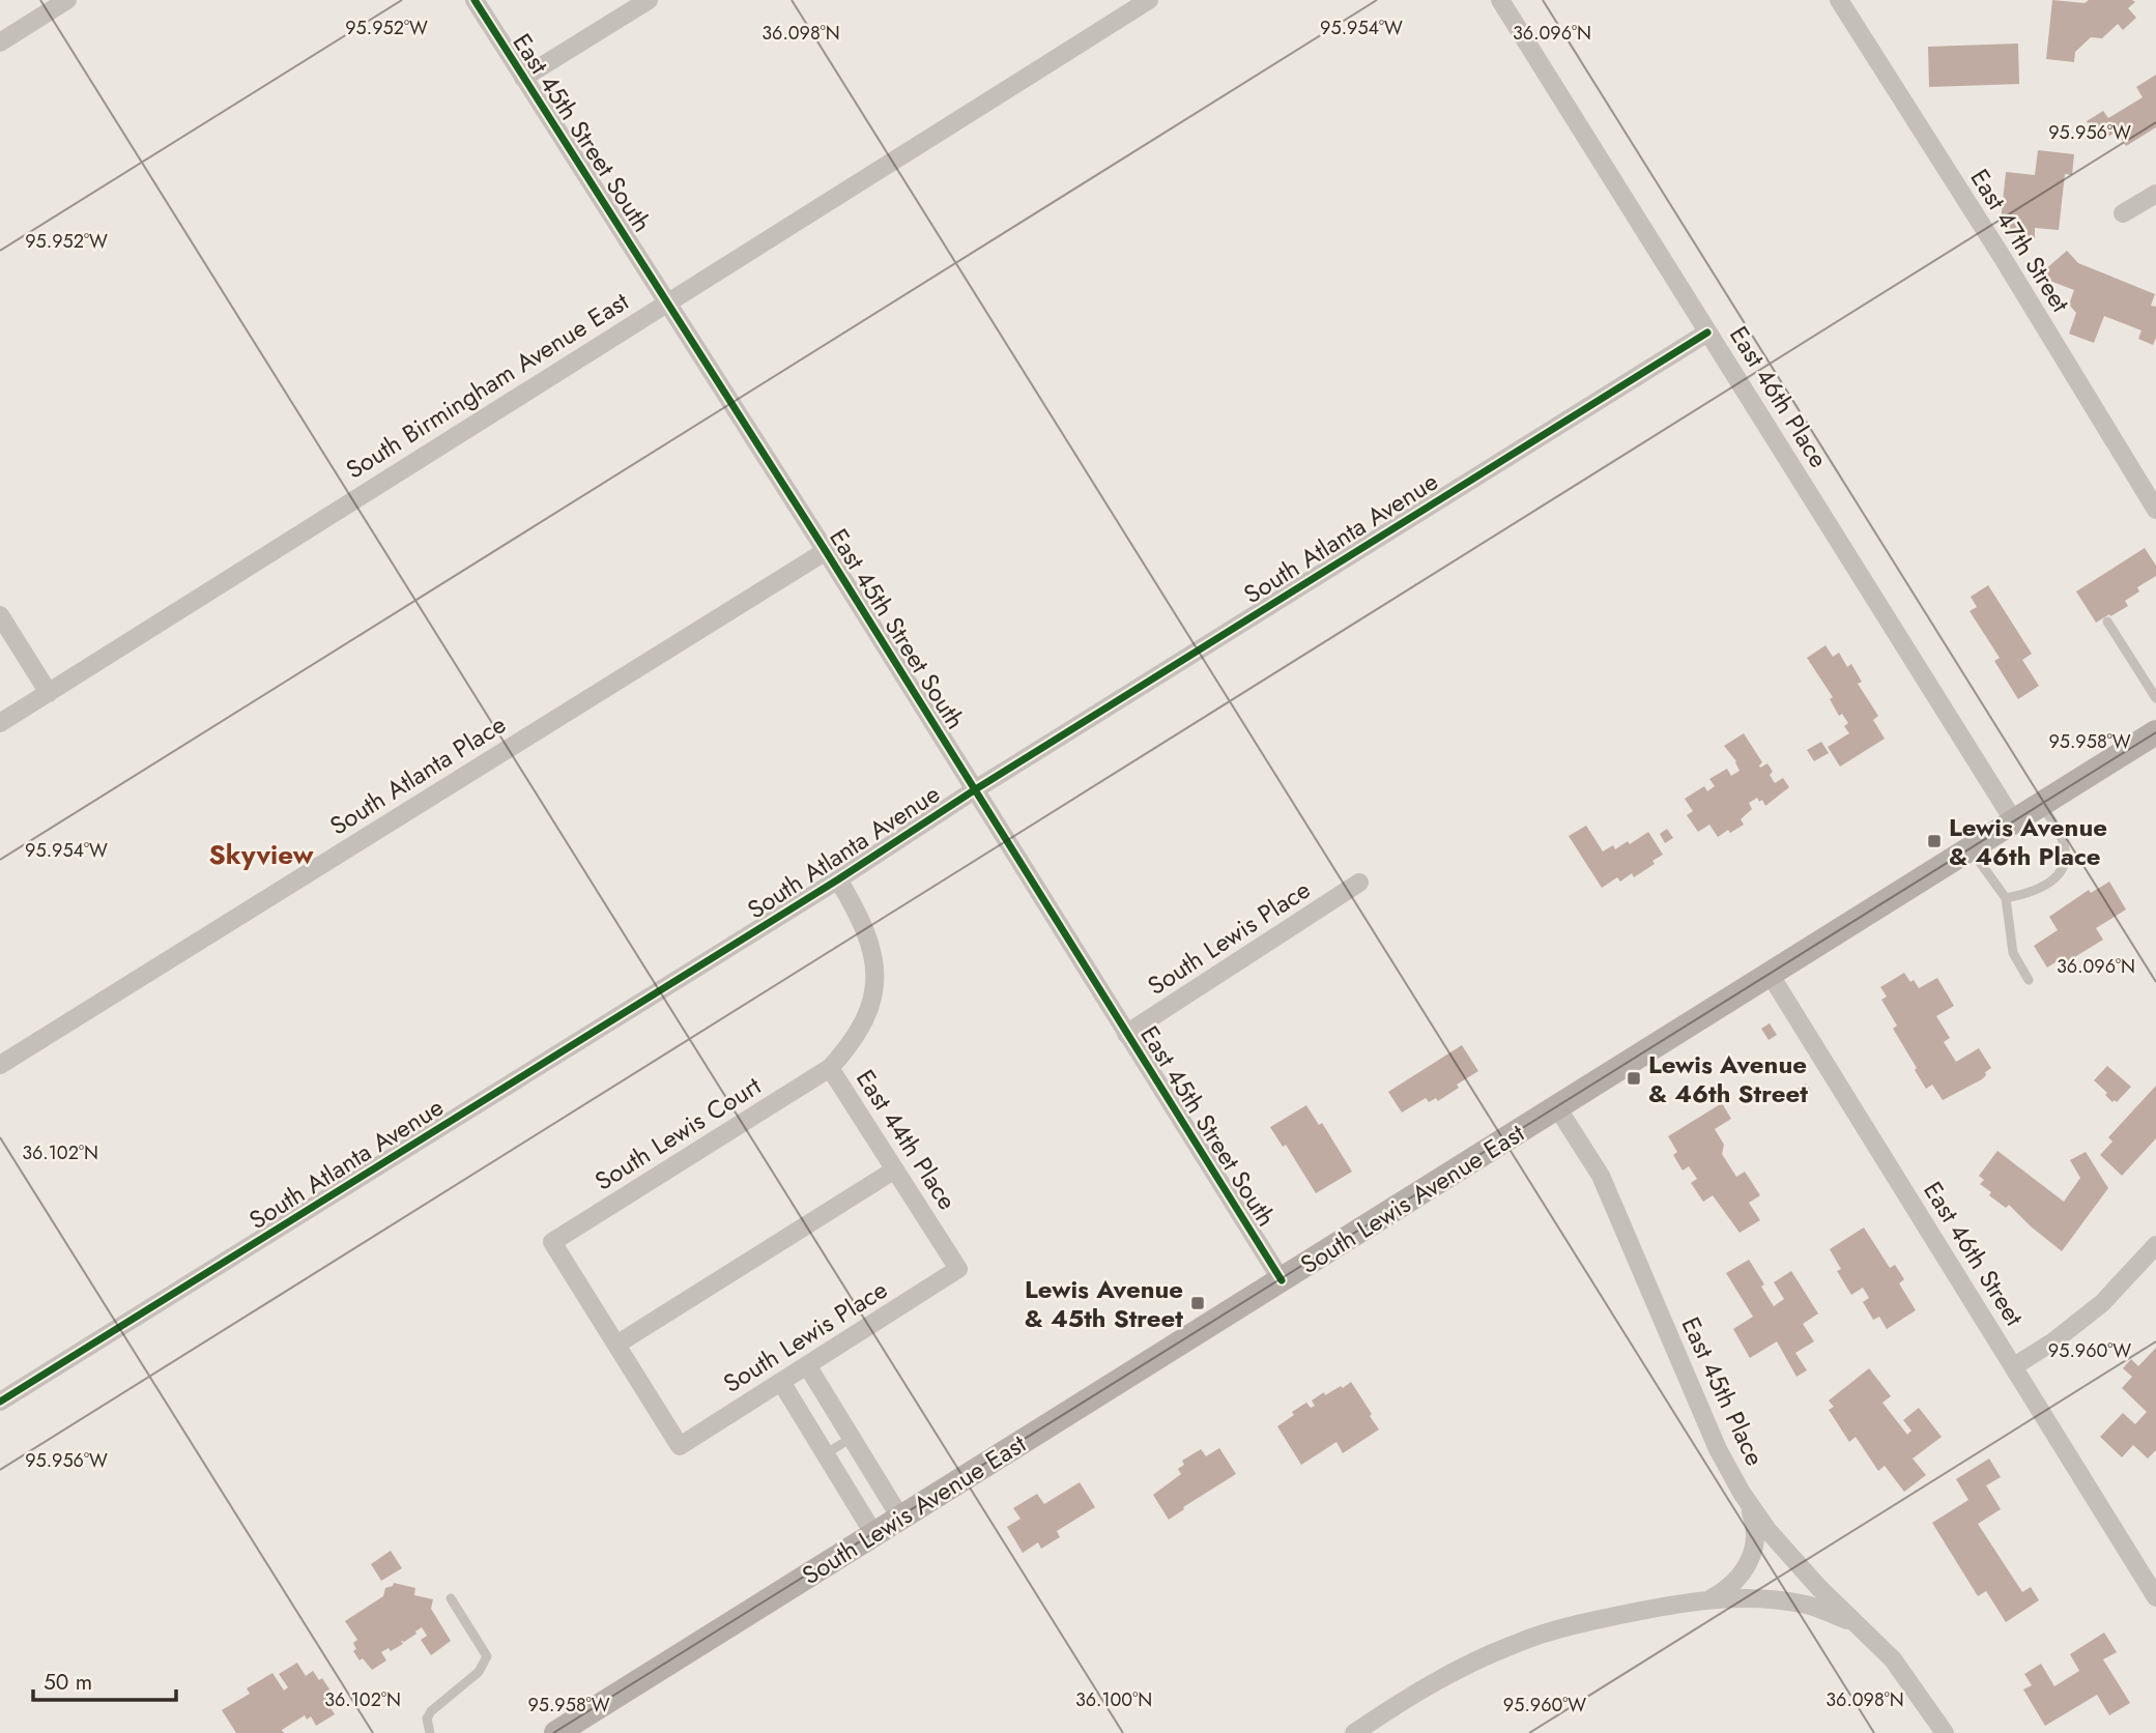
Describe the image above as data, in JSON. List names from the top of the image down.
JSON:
{
  "streets": {
    "main road": ["South Lewis Avenue East"],
    "street": [
      "East 45th Street South",
      "East 47th Street",
      "South Birmingham Avenue East",
      "East 46th Place",
      "South Atlanta Avenue",
      "South Atlanta Place",
      "South Lewis Place",
      "South Lewis Court",
      "East 44th Place",
      "East 46th Street",
      "East 45th Place"
    ]
  },
  "crossings": [
    ["East 45th Street South", "South Birmingham Avenue East"],
    ["East 45th Street South", "South Atlanta Avenue"],
    ["East 45th Street South", "South Atlanta Place"],
    ["East 45th Street South", "South Lewis Place"],
    ["East 45th Street South", "South Lewis Avenue East"],
    ["East 46th Place", "South Atlanta Avenue"],
    ["East 46th Place", "South Lewis Avenue East"],
    ["South Atlanta Avenue", "East 44th Place"],
    ["South Lewis Place", "South Lewis Court"],
    ["South Lewis Place", "East 44th Place"],
    ["South Lewis Court", "East 44th Place"],
    ["South Lewis Avenue East", "East 46th Street"],
    ["South Lewis Avenue East", "East 45th Place"]
  ],
  "districts": ["Skyview"],
  "places": {
    "transit": ["Lewis Avenue & 46th Place", "Lewis Avenue & 46th Street", "Lewis Avenue & 45th Street"]
  },
  "scale_bar": "50 m",
  "coordinates": [
    "95.952°W",
    "95.954°W",
    "36.098°N",
    "36.096°N",
    "95.956°W",
    "95.958°W",
    "36.102°N",
    "95.960°W",
    "36.100°N"
  ]
}
